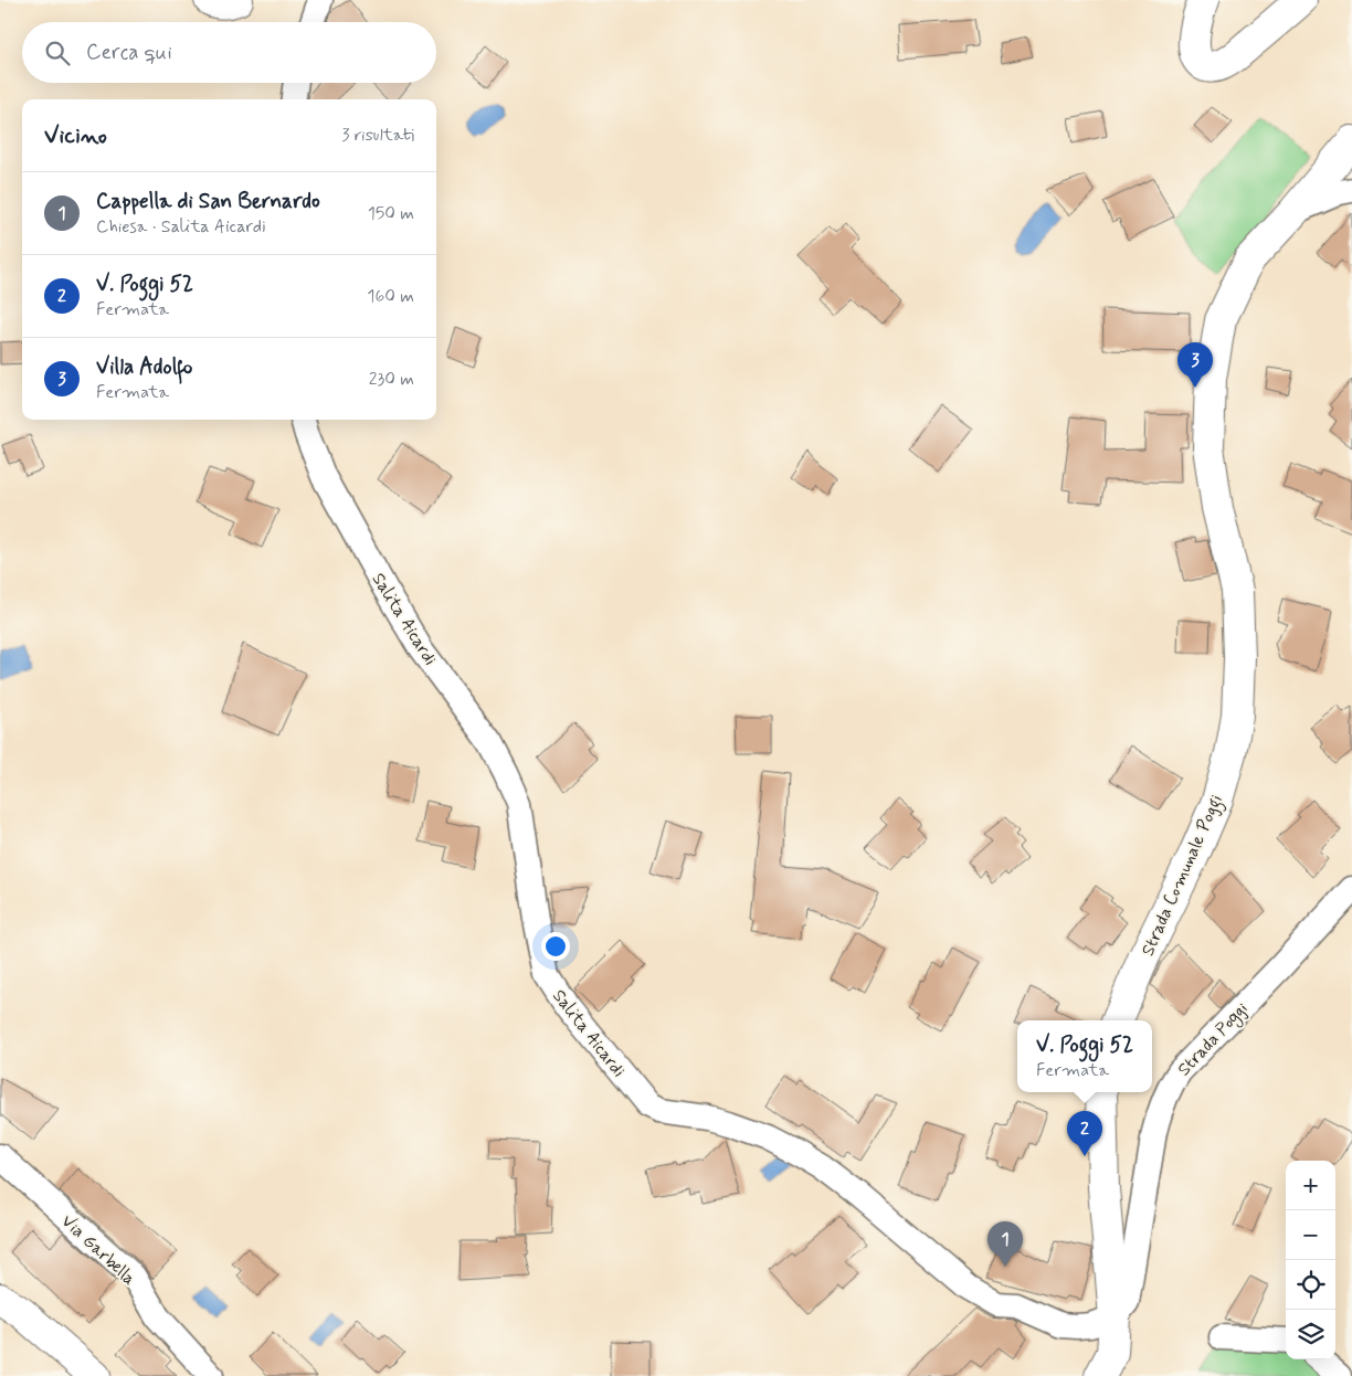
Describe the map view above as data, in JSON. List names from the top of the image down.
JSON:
{
  "streets": {
    "main road": ["Strada Comunale Poggi"],
    "street": ["Salita Aicardi", "Strada Poggi", "Via Garbella"]
  },
  "crossings": [
    ["Salita Aicardi", "Strada Poggi"]
  ],
  "page": {
    "search": "Cerca qui",
    "heading": ["Vicino", "3 risultati"],
    "list": [
      {
        "mark": "1",
        "name": "Cappella di San Bernardo",
        "note": "Chiesa · Salita Aicardi",
        "value": "150 m"
      },
      {
        "mark": "2",
        "name": "V. Poggi 52",
        "note": "Fermata",
        "value": "160 m"
      },
      {
        "mark": "3",
        "name": "Villa Adolfo",
        "note": "Fermata",
        "value": "230 m"
      }
    ],
    "pins": ["3", "2", "1"],
    "popup": ["V. Poggi 52", "Fermata"],
    "map_buttons": ["+", "−"]
  }
}
